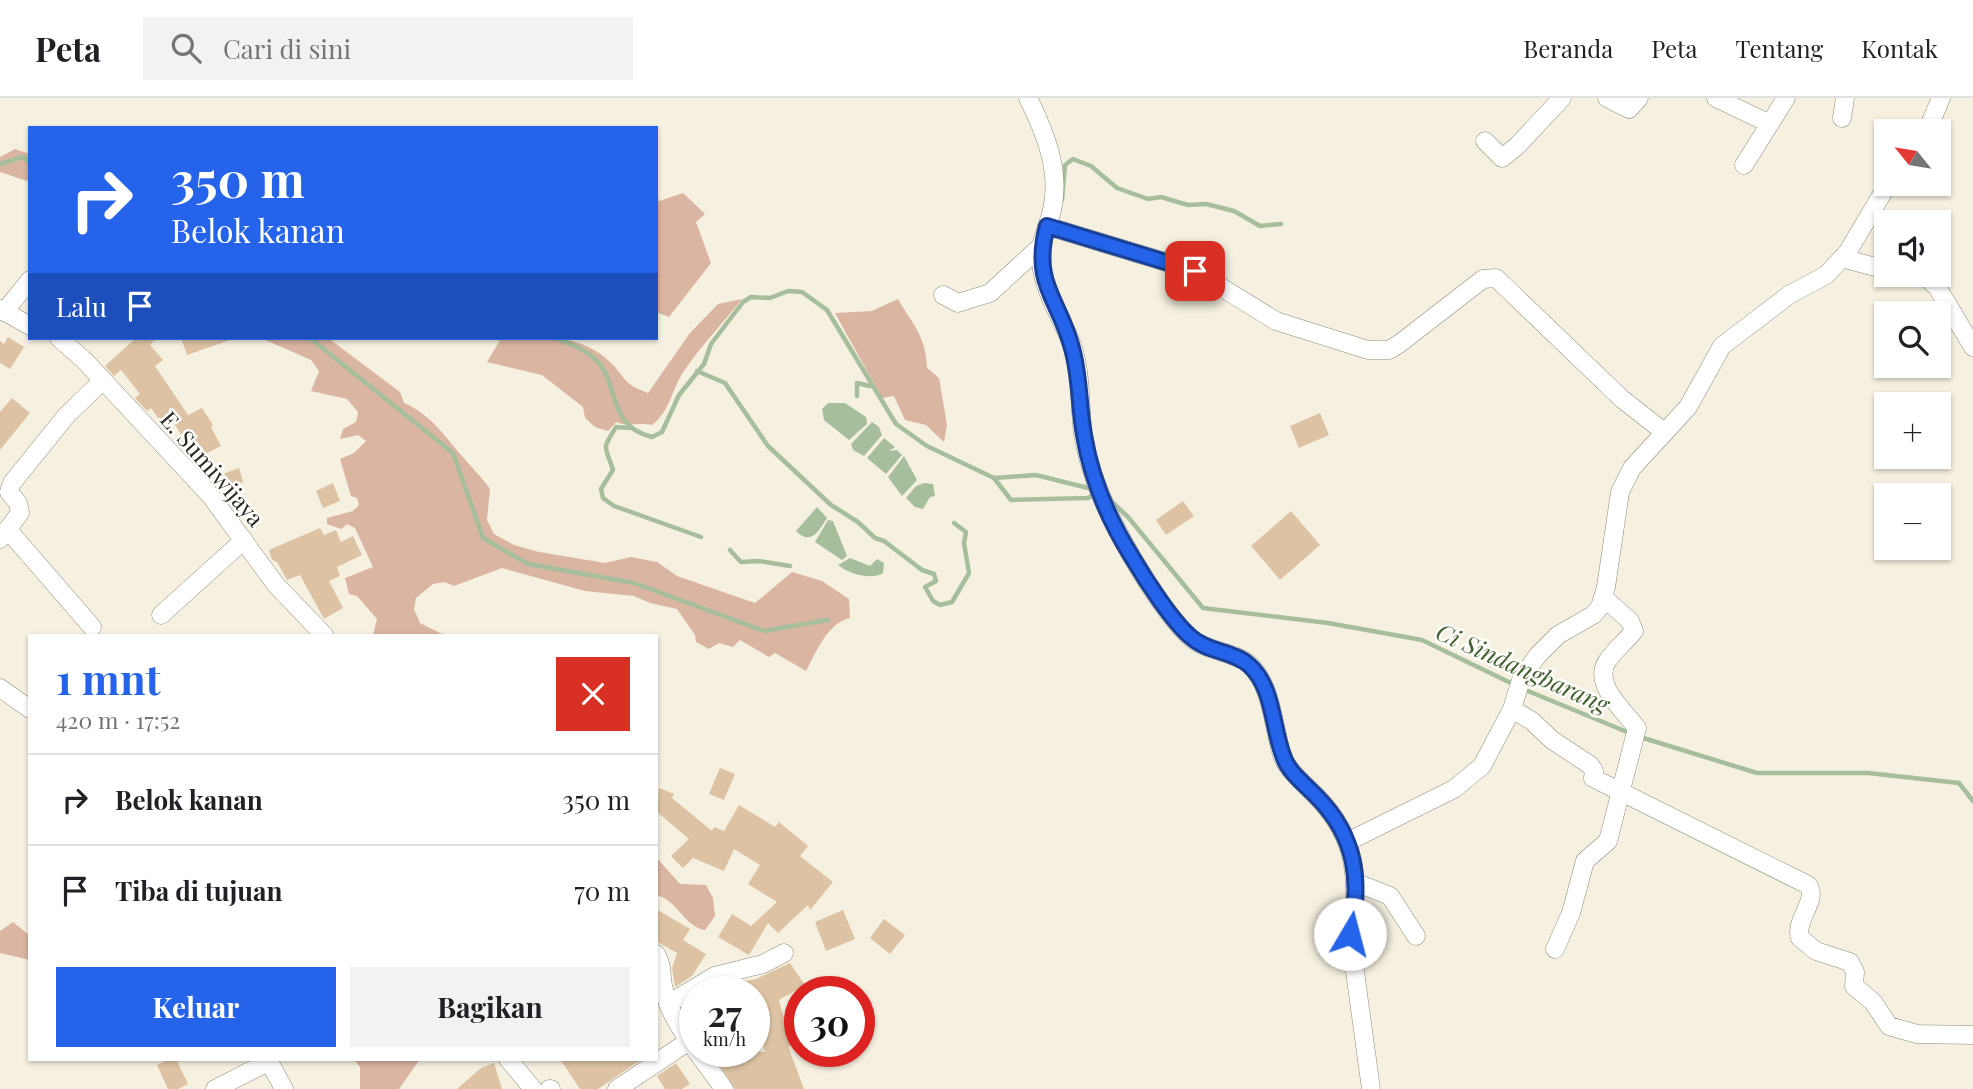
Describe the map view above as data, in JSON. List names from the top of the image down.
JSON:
{
  "streets": {
    "street": ["E. Sumiwijaya"]
  },
  "water": ["Ci Sindangbarang"],
  "north": "top left",
  "page": {
    "header": "Peta",
    "search": "Cari di sini",
    "nav": [
      "Beranda",
      "Peta",
      "Tentang",
      "Kontak"
    ],
    "map_buttons": ["+", "−"],
    "turn": ["350 m", "Belok kanan"],
    "then": "Lalu",
    "heading": ["1 mnt", "420 m · 17:52"],
    "list": [
      {
        "name": "Belok kanan",
        "value": "350 m"
      },
      {
        "name": "Tiba di tujuan",
        "value": "70 m"
      }
    ],
    "buttons": ["Keluar", "Bagikan"],
    "speed": "27 km/h",
    "limit": "30"
  }
}
